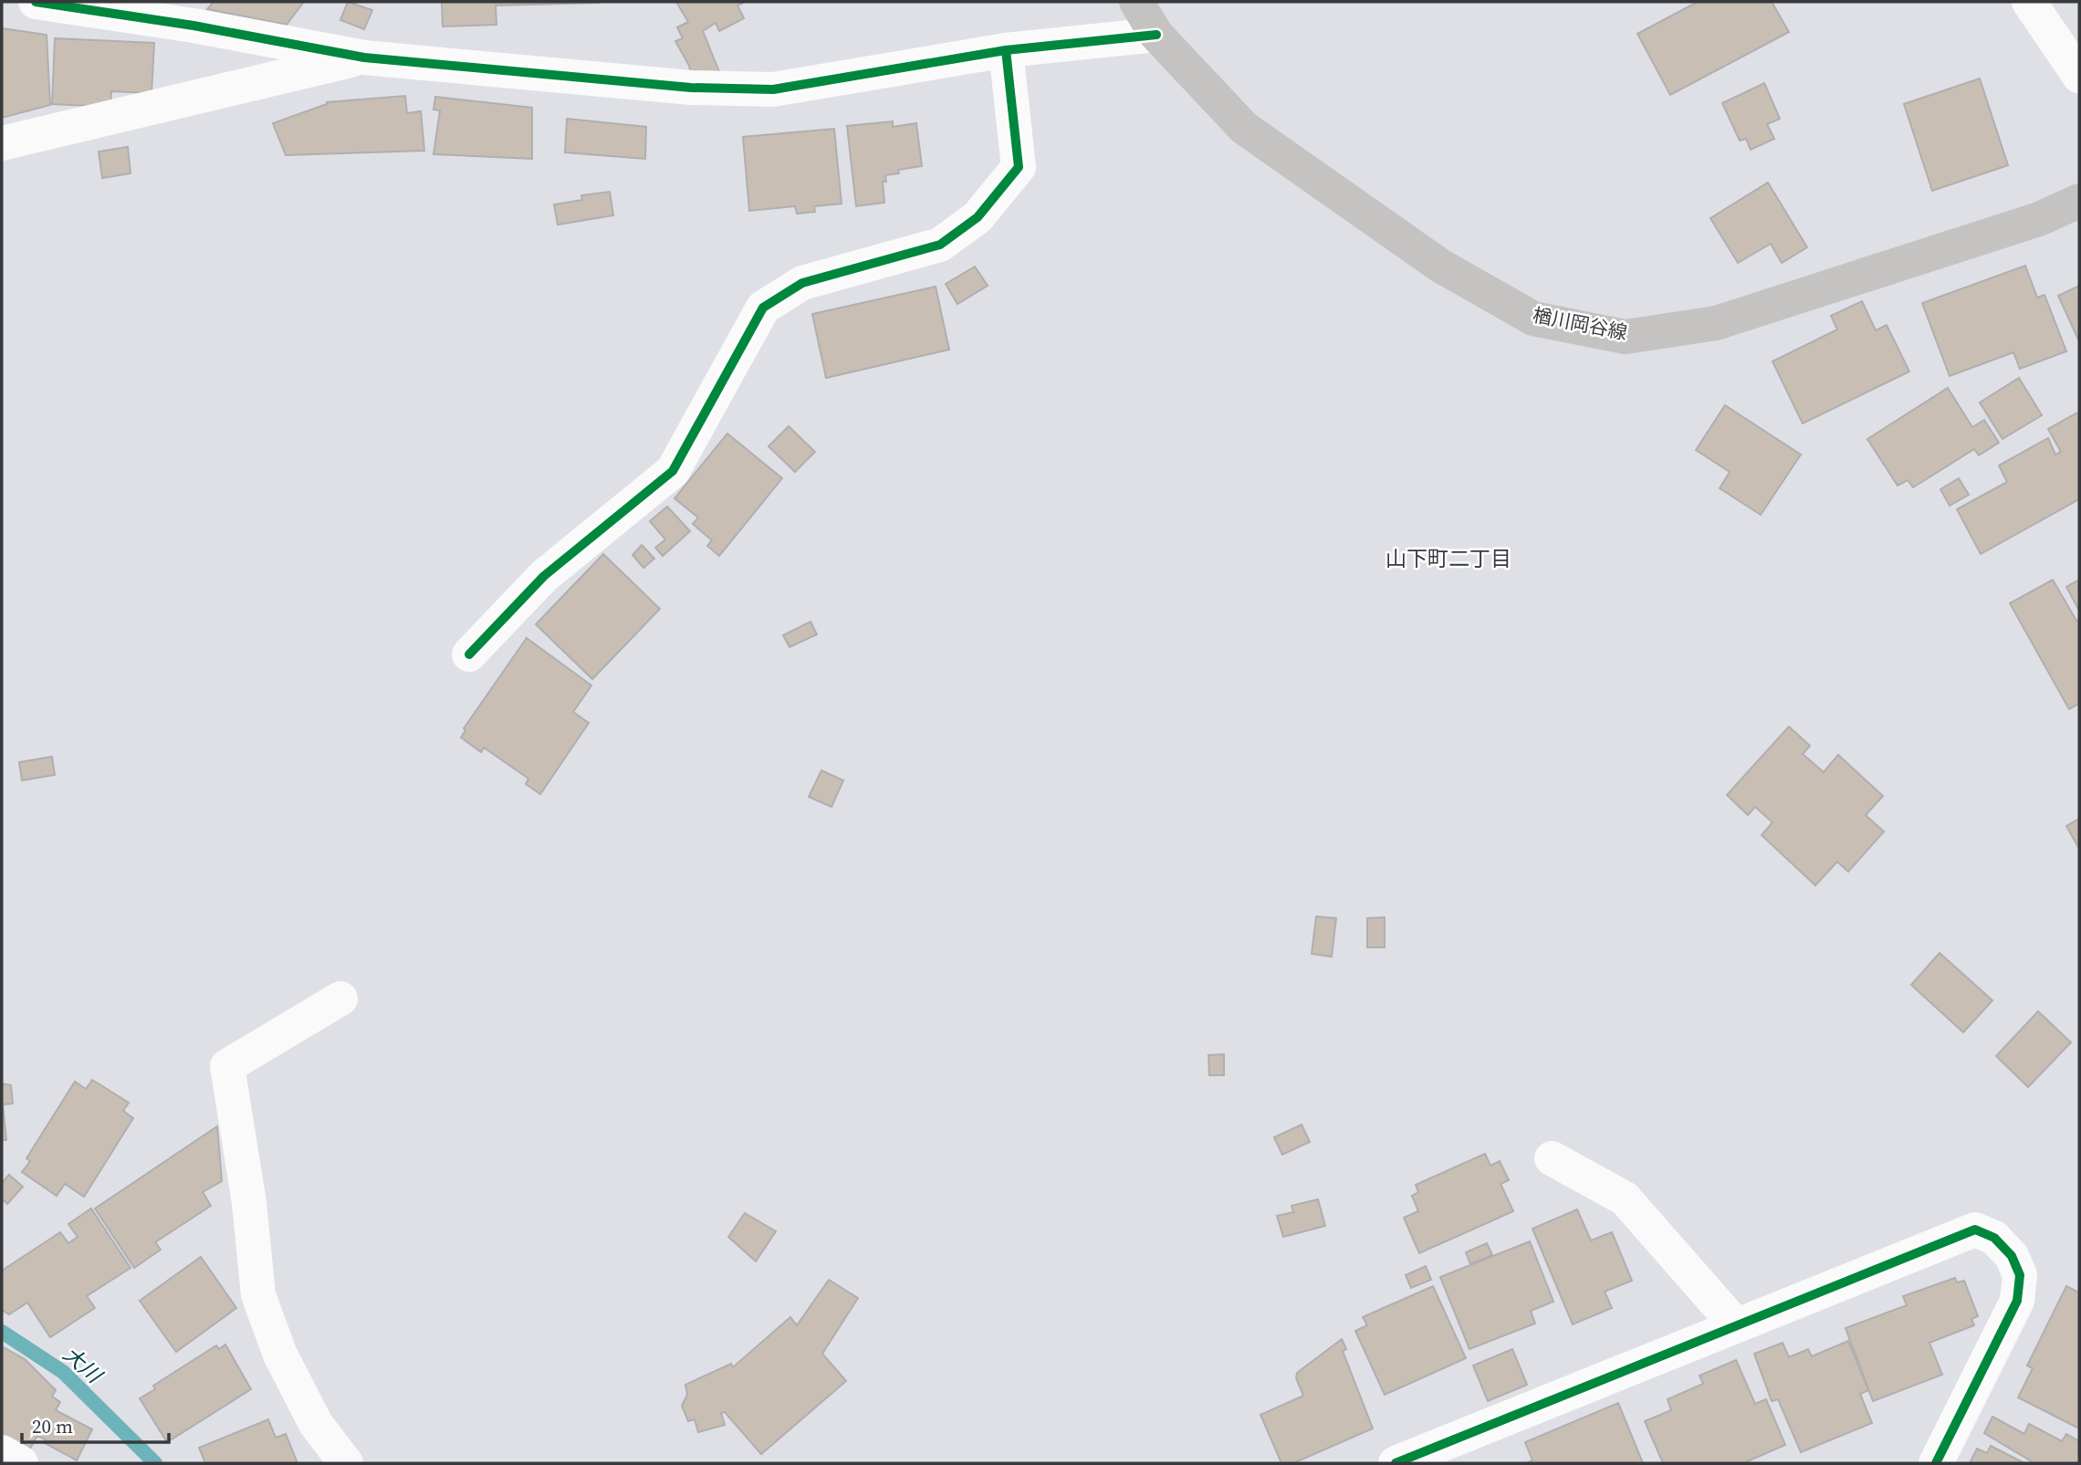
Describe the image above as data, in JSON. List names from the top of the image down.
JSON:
{
  "streets": {
    "main road": ["楢川岡谷線"]
  },
  "districts": ["山下町二丁目"],
  "water": ["大川"],
  "scale_bar": "20 m"
}
